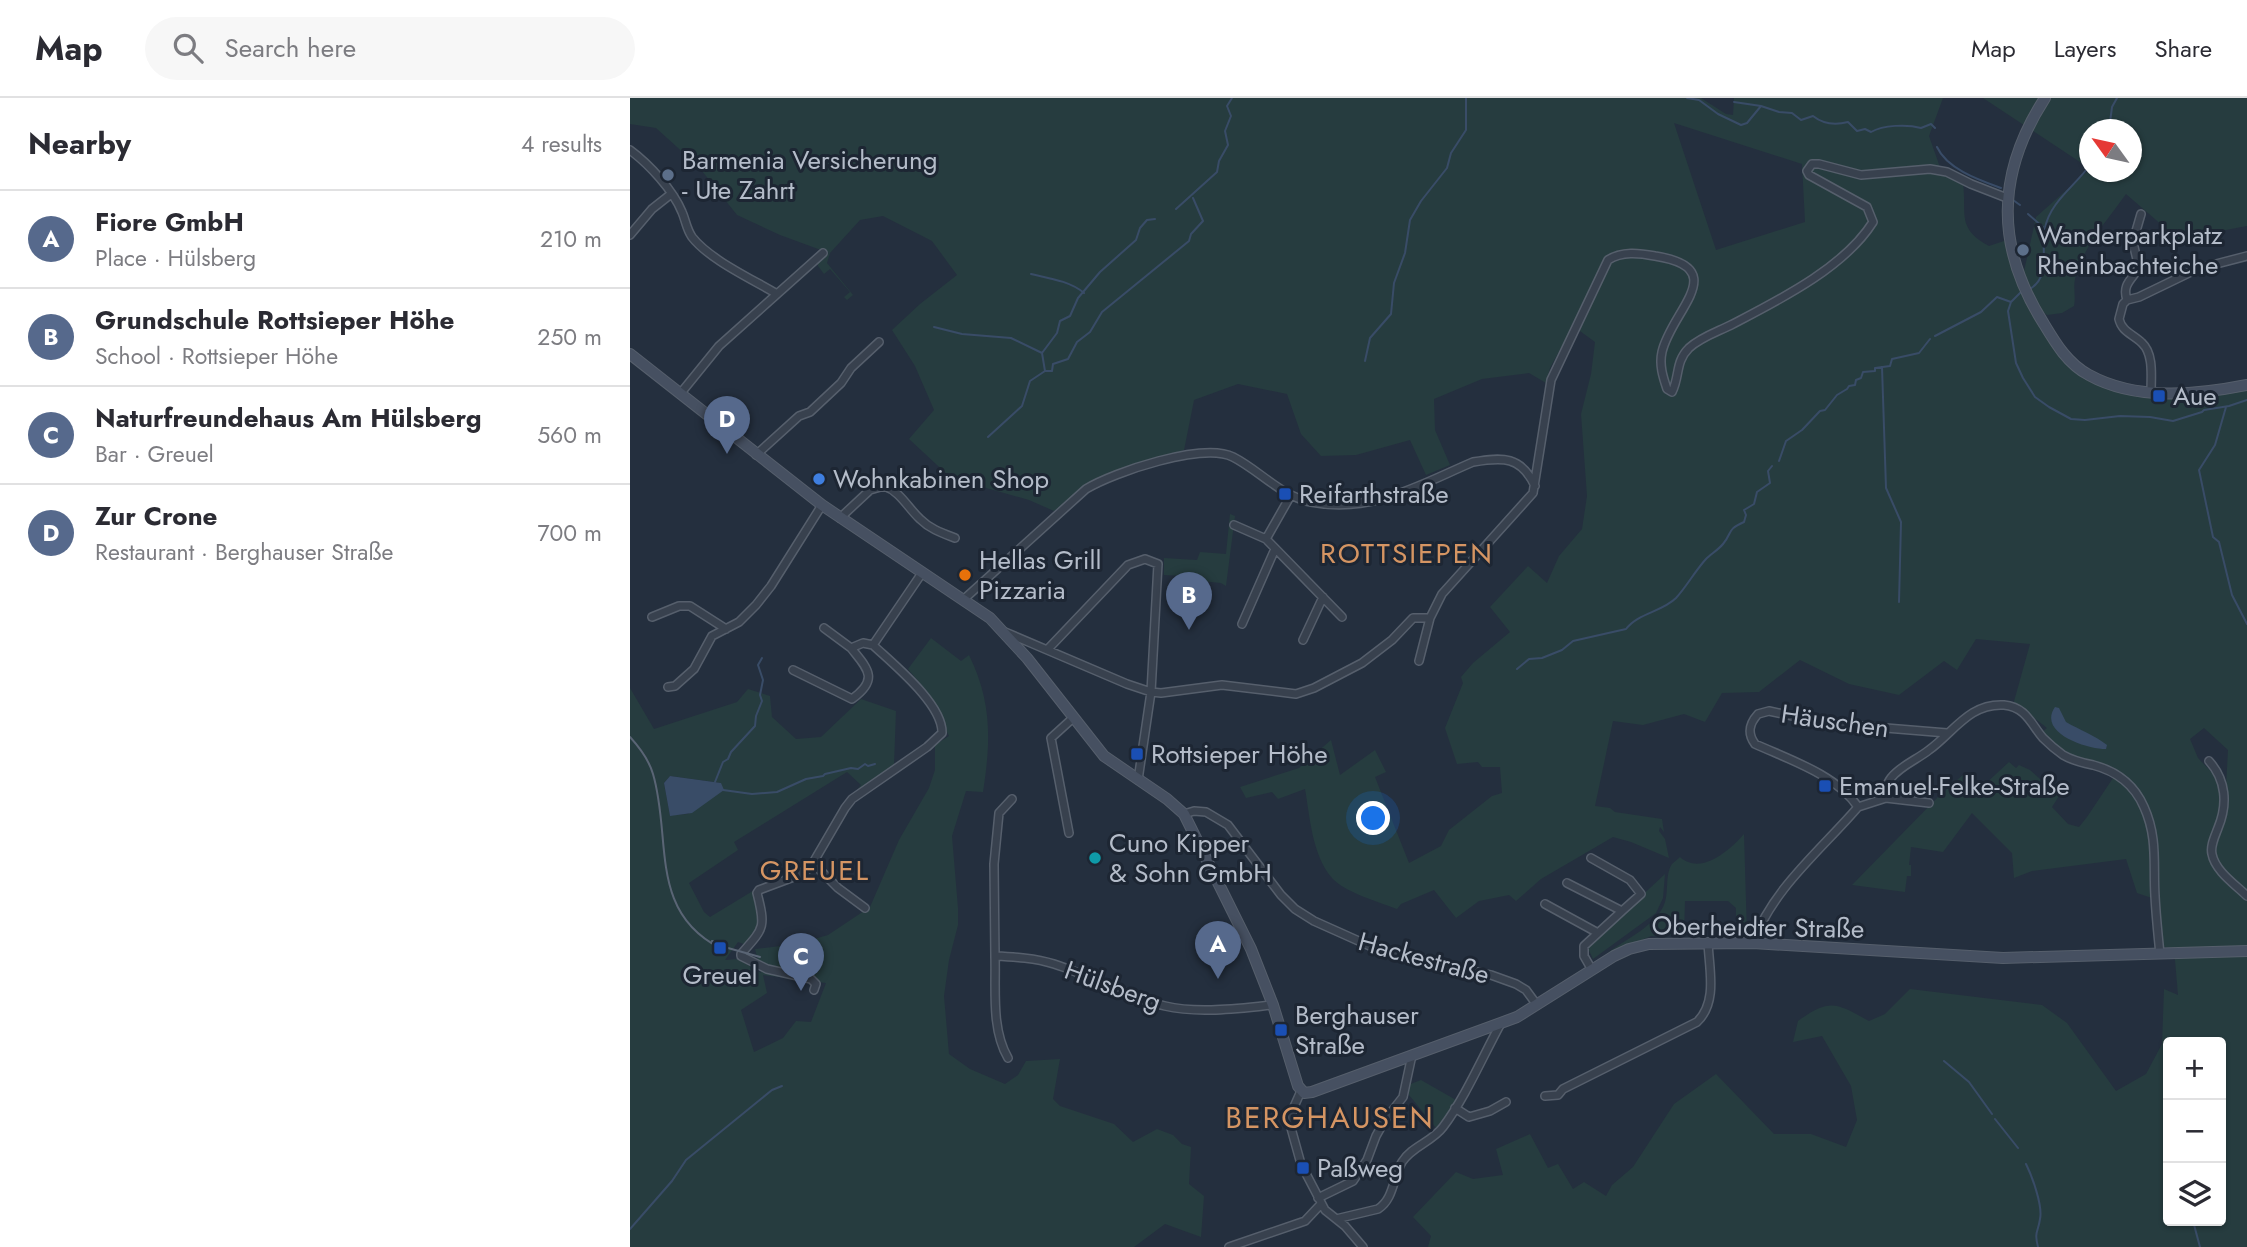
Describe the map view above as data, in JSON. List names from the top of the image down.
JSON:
{
  "streets": {
    "street": [
      "Häuschen",
      "Oberheidter Straße",
      "Hackestraße",
      "Hülsberg"
    ]
  },
  "crossings": [
    ["Oberheidter Straße", "Hackestraße"]
  ],
  "districts": ["ROTTSIEPEN", "GREUEL", "BERGHAUSEN"],
  "places": {
    "other": [
      "Barmenia Versicherung - Ute Zahrt",
      "Wanderparkplatz Rheinbachteiche",
      "Wohnkabinen Shop",
      "Hellas Grill Pizzaria",
      "Cuno Kipper & Sohn GmbH"
    ],
    "transit": [
      "Aue",
      "Reifarthstraße",
      "Rottsieper Höhe",
      "Emanuel-Felke-Straße",
      "Greuel",
      "Berghauser Straße",
      "Paßweg"
    ]
  },
  "north": "top left",
  "page": {
    "header": "Map",
    "search": "Search here",
    "nav": ["Map", "Layers", "Share"],
    "heading": ["Nearby", "4 results"],
    "list": [
      {
        "mark": "A",
        "name": "Fiore GmbH",
        "note": "Place · Hülsberg",
        "value": "210 m"
      },
      {
        "mark": "B",
        "name": "Grundschule Rottsieper Höhe",
        "note": "School · Rottsieper Höhe",
        "value": "250 m"
      },
      {
        "mark": "C",
        "name": "Naturfreundehaus Am Hülsberg",
        "note": "Bar · Greuel",
        "value": "560 m"
      },
      {
        "mark": "D",
        "name": "Zur Crone",
        "note": "Restaurant · Berghauser Straße",
        "value": "700 m"
      }
    ],
    "pins": [
      "D",
      "B",
      "A",
      "C"
    ],
    "map_buttons": ["+", "−"]
  }
}
